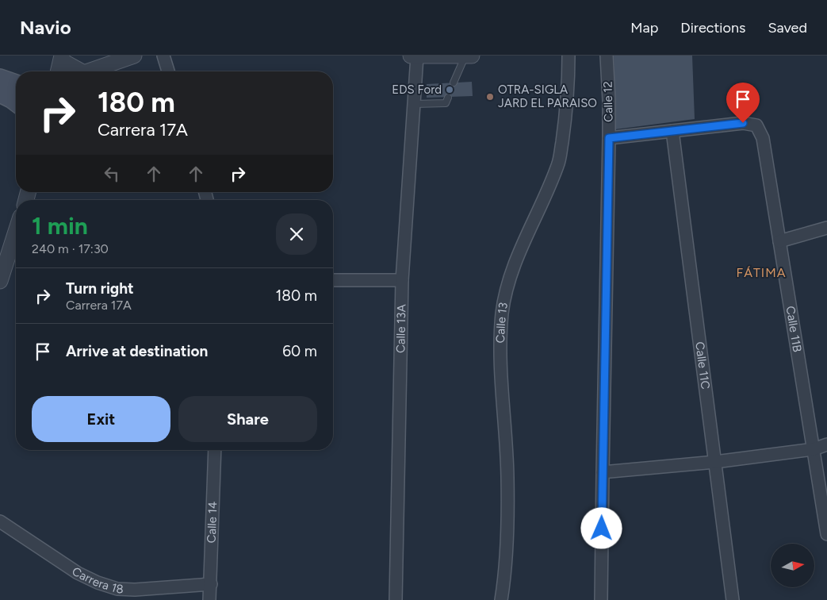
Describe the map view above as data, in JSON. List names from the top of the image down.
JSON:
{
  "streets": {
    "street": [
      "Calle 12",
      "Calle 13",
      "Calle 13A",
      "Calle 11B",
      "Calle 11C",
      "Calle 14",
      "Carrera 18"
    ]
  },
  "crossings": [
    ["Calle 11B", "Calle 11C"],
    ["Calle 14", "Carrera 18"]
  ],
  "districts": ["FÁTIMA"],
  "places": ["EDS Ford", "OTRA-SIGLA JARD EL PARAISO"],
  "north": "right",
  "page": {
    "header": "Navio",
    "nav": ["Map", "Directions", "Saved"],
    "turn": ["180 m", "Carrera 17A"],
    "heading": ["1 min", "240 m · 17:30"],
    "list": [
      {
        "name": "Turn right",
        "note": "Carrera 17A",
        "value": "180 m"
      },
      {
        "name": "Arrive at destination",
        "value": "60 m"
      }
    ],
    "buttons": ["Exit", "Share"]
  }
}
